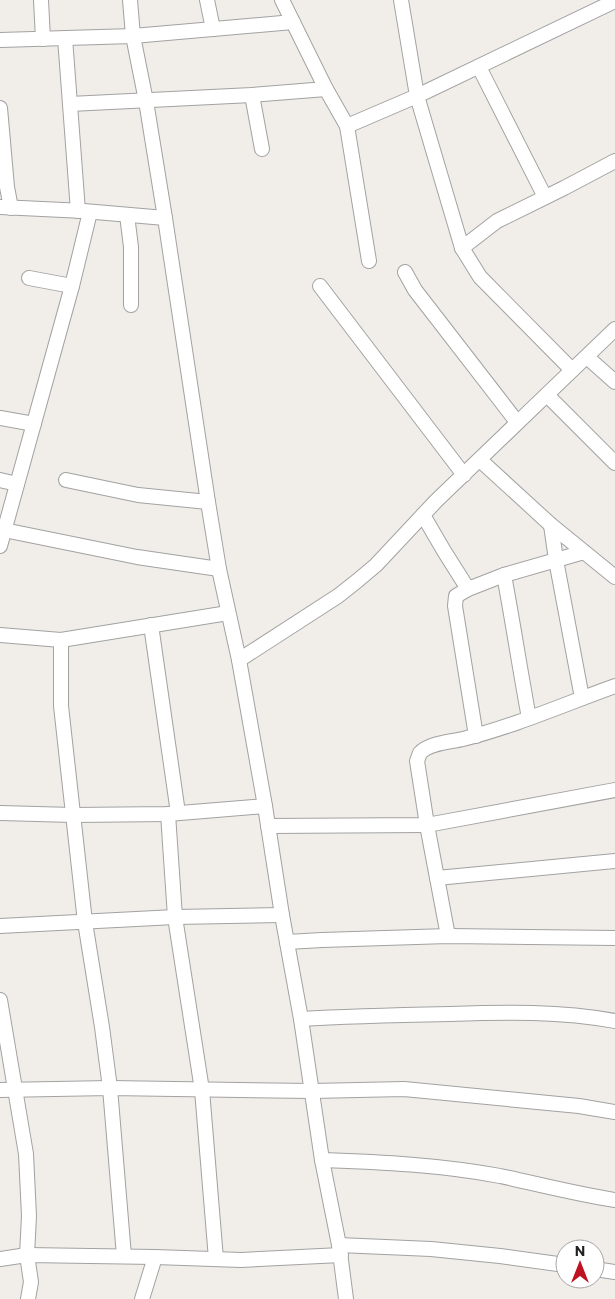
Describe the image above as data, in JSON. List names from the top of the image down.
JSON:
{
  "north": "top"
}
